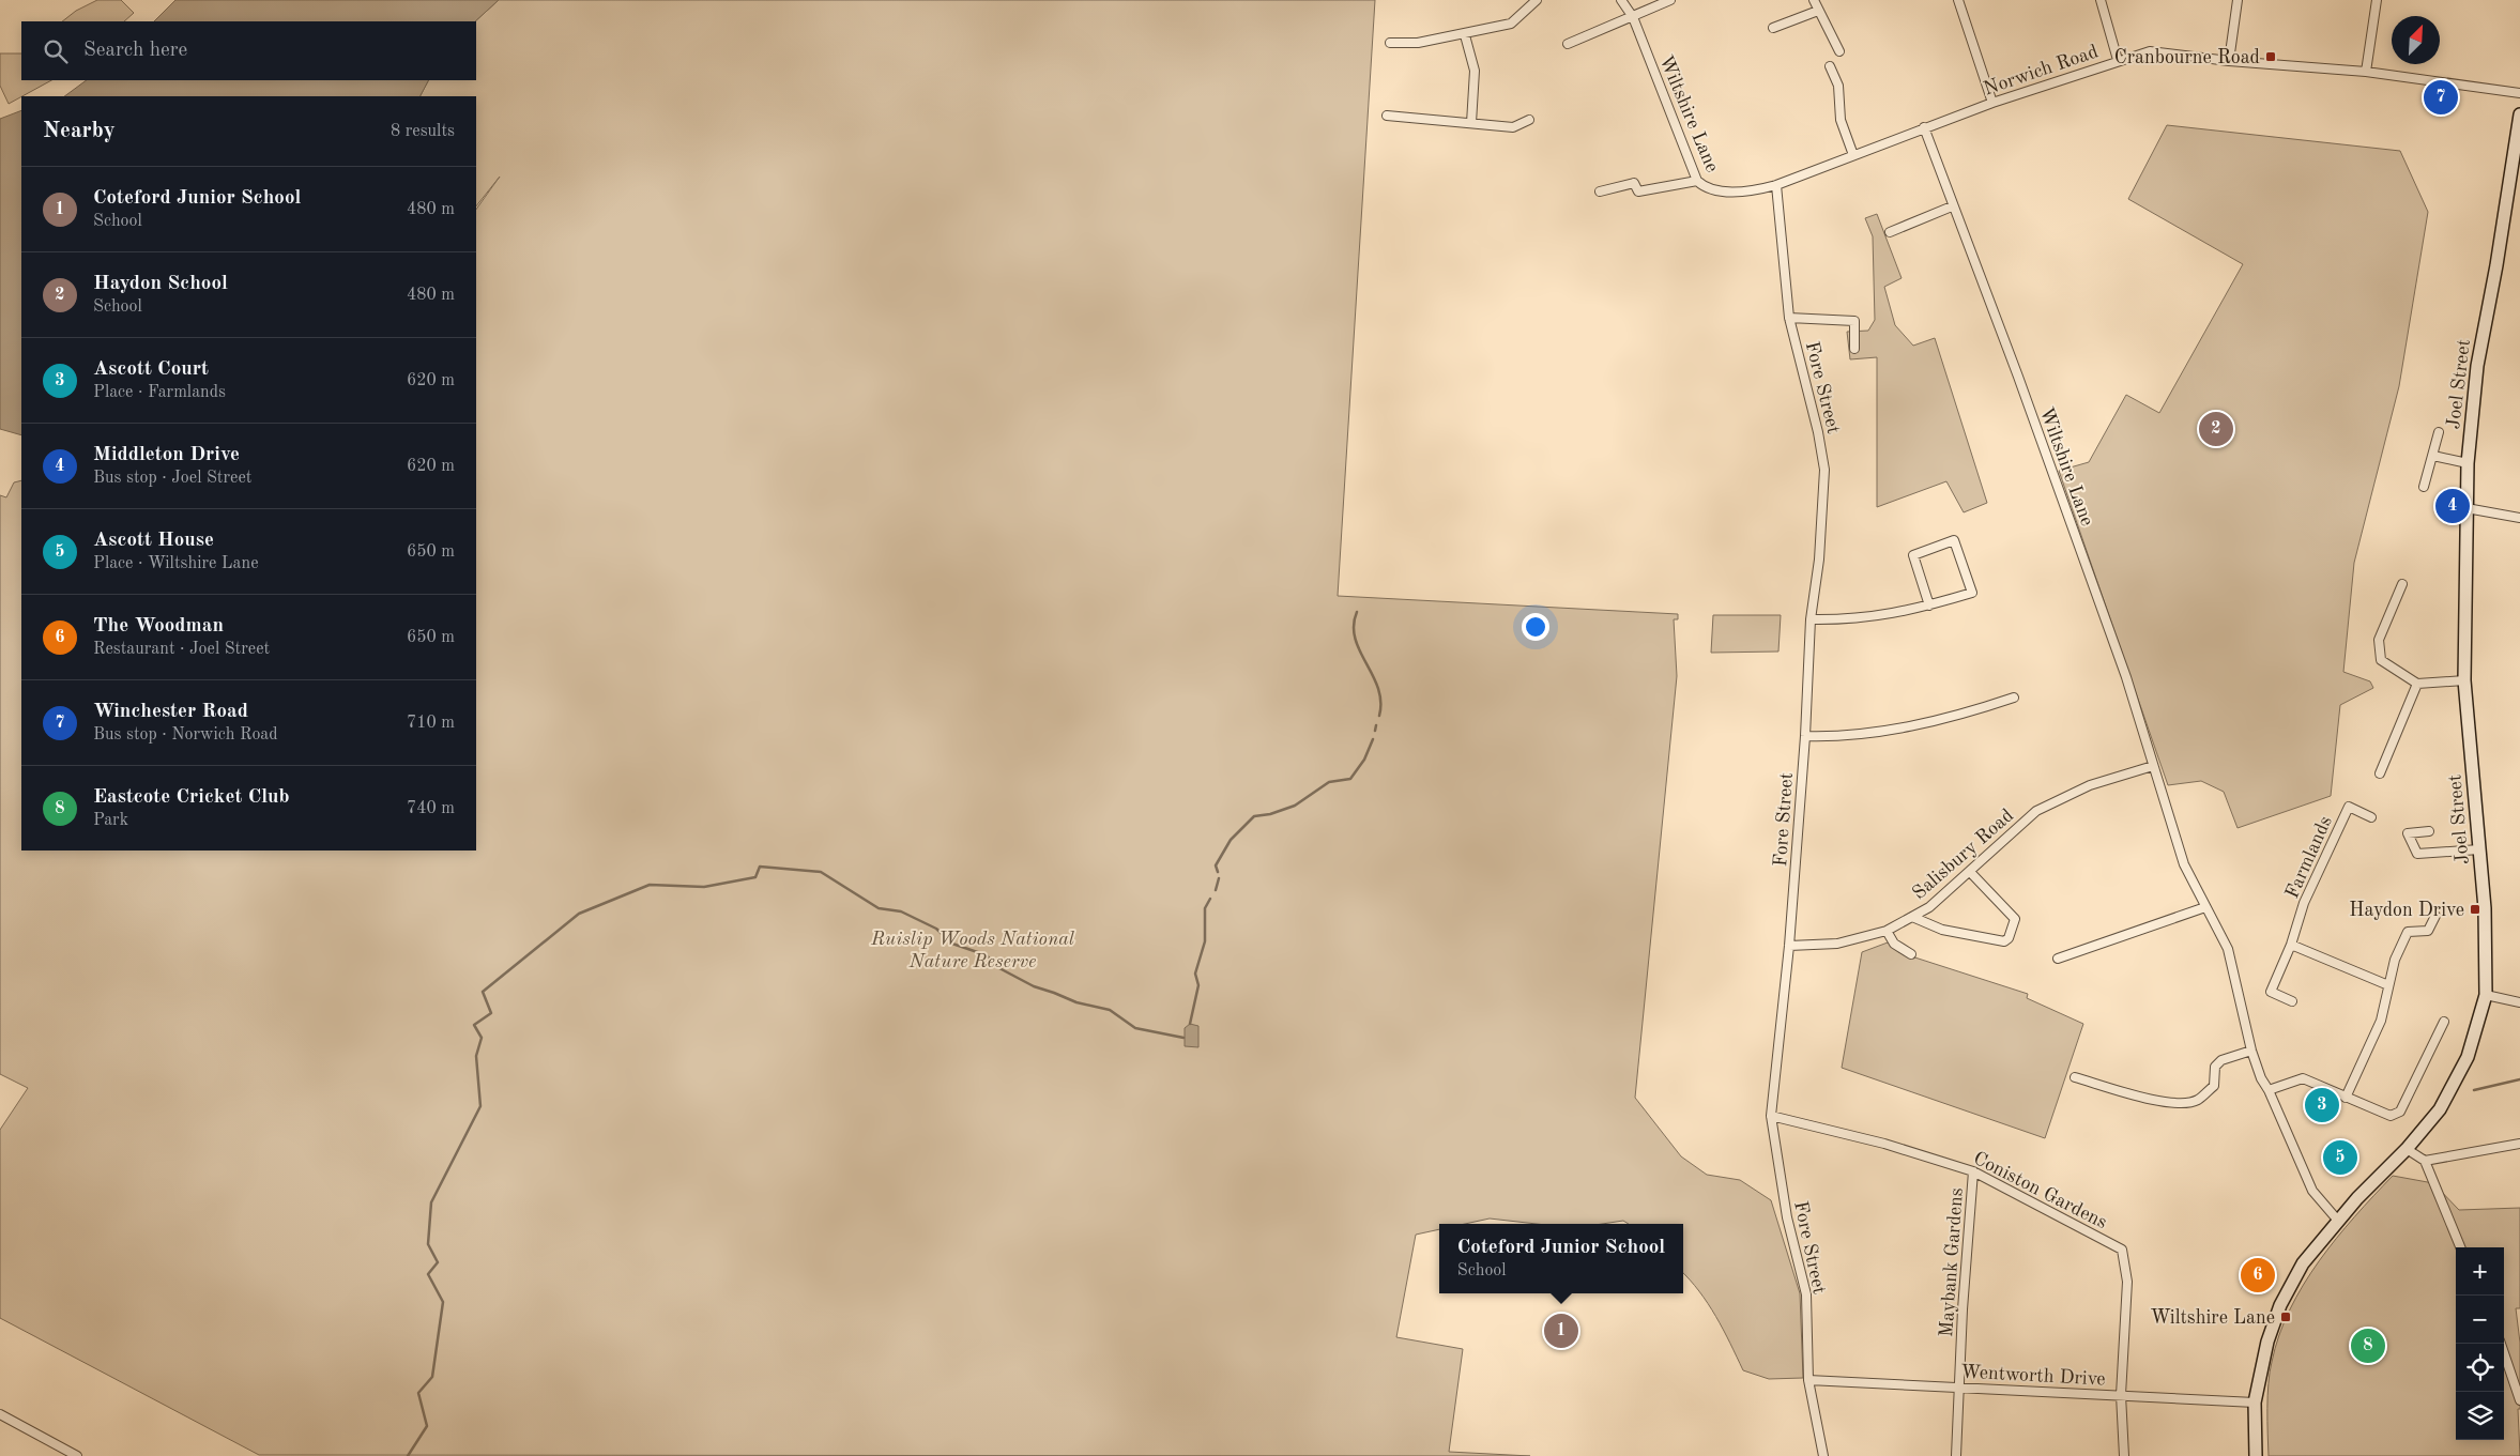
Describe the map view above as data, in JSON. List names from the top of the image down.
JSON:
{
  "streets": {
    "main road": ["Joel Street"],
    "street": [
      "Norwich Road",
      "Wiltshire Lane",
      "Fore Street",
      "Salisbury Road",
      "Farmlands",
      "Coniston Gardens",
      "Maybank Gardens",
      "Wentworth Drive"
    ]
  },
  "crossings": [
    ["Norwich Road", "Wiltshire Lane"],
    ["Wiltshire Lane", "Joel Street"],
    ["Wiltshire Lane", "Fore Street"],
    ["Wiltshire Lane", "Salisbury Road"],
    ["Joel Street", "Wentworth Drive"],
    ["Fore Street", "Salisbury Road"],
    ["Fore Street", "Coniston Gardens"],
    ["Fore Street", "Wentworth Drive"],
    ["Coniston Gardens", "Maybank Gardens"],
    ["Coniston Gardens", "Wentworth Drive"],
    ["Maybank Gardens", "Wentworth Drive"]
  ],
  "parks": ["Ruislip Woods National Nature Reserve"],
  "places": {
    "transit": ["Cranbourne Road", "Haydon Drive", "Wiltshire Lane"]
  },
  "north": "top right",
  "page": {
    "search": "Search here",
    "pins": [
      "7",
      "2",
      "4",
      "3",
      "5",
      "6",
      "1",
      "8"
    ],
    "heading": ["Nearby", "8 results"],
    "list": [
      {
        "mark": "1",
        "name": "Coteford Junior School",
        "note": "School",
        "value": "480 m"
      },
      {
        "mark": "2",
        "name": "Haydon School",
        "note": "School",
        "value": "480 m"
      },
      {
        "mark": "3",
        "name": "Ascott Court",
        "note": "Place · Farmlands",
        "value": "620 m"
      },
      {
        "mark": "4",
        "name": "Middleton Drive",
        "note": "Bus stop · Joel Street",
        "value": "620 m"
      },
      {
        "mark": "5",
        "name": "Ascott House",
        "note": "Place · Wiltshire Lane",
        "value": "650 m"
      },
      {
        "mark": "6",
        "name": "The Woodman",
        "note": "Restaurant · Joel Street",
        "value": "650 m"
      },
      {
        "mark": "7",
        "name": "Winchester Road",
        "note": "Bus stop · Norwich Road",
        "value": "710 m"
      },
      {
        "mark": "8",
        "name": "Eastcote Cricket Club",
        "note": "Park",
        "value": "740 m"
      }
    ],
    "popup": ["Coteford Junior School", "School"],
    "map_buttons": ["+", "−"]
  }
}
